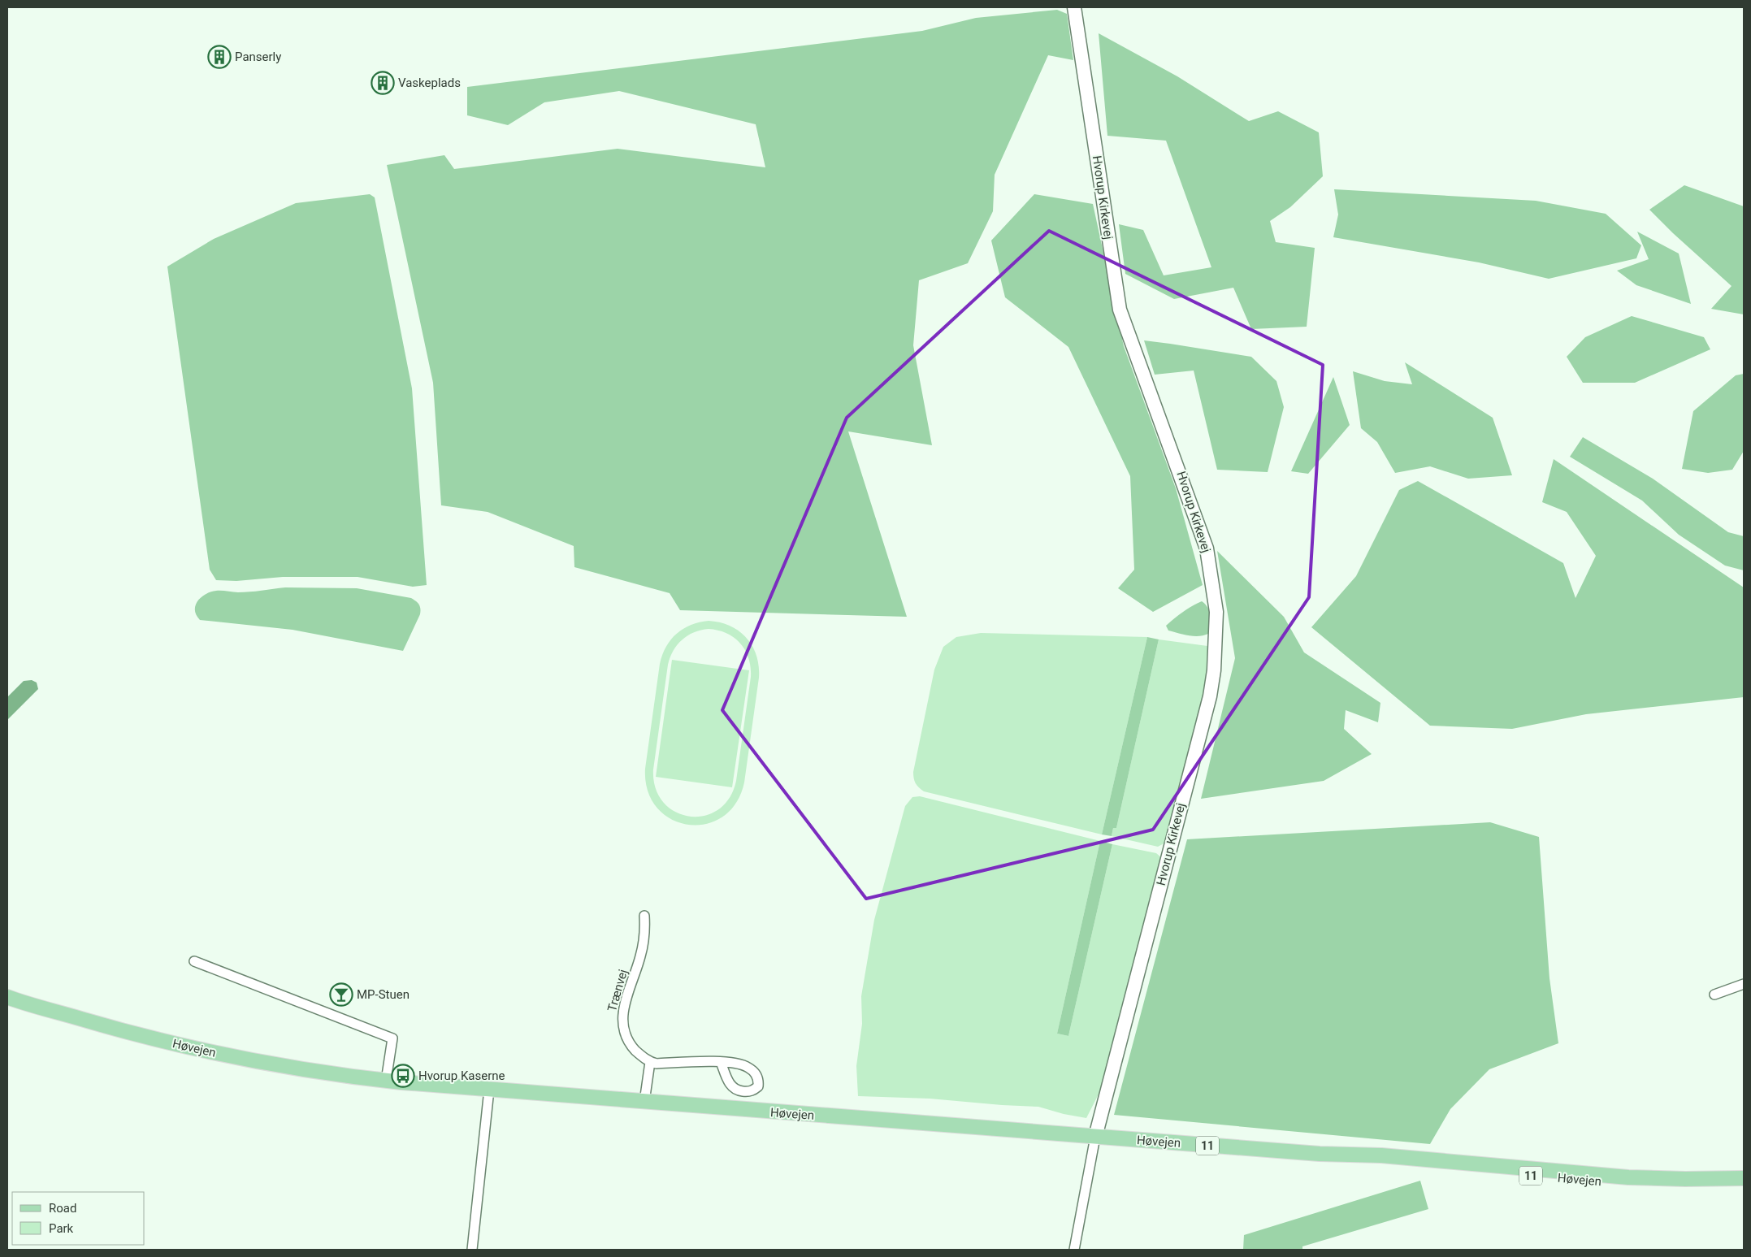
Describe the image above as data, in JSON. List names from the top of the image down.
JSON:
{
  "streets": {
    "main road": ["Høvejen", "11"],
    "street": ["Hvorup Kirkevej", "Trænvej"]
  },
  "crossings": [
    ["Hvorup Kirkevej", "Høvejen"]
  ],
  "places": {
    "building": ["Panserly", "Vaskeplads"],
    "bar": ["MP-Stuen"],
    "bus stop": ["Hvorup Kaserne"]
  },
  "legend": ["Road", "Park"]
}
